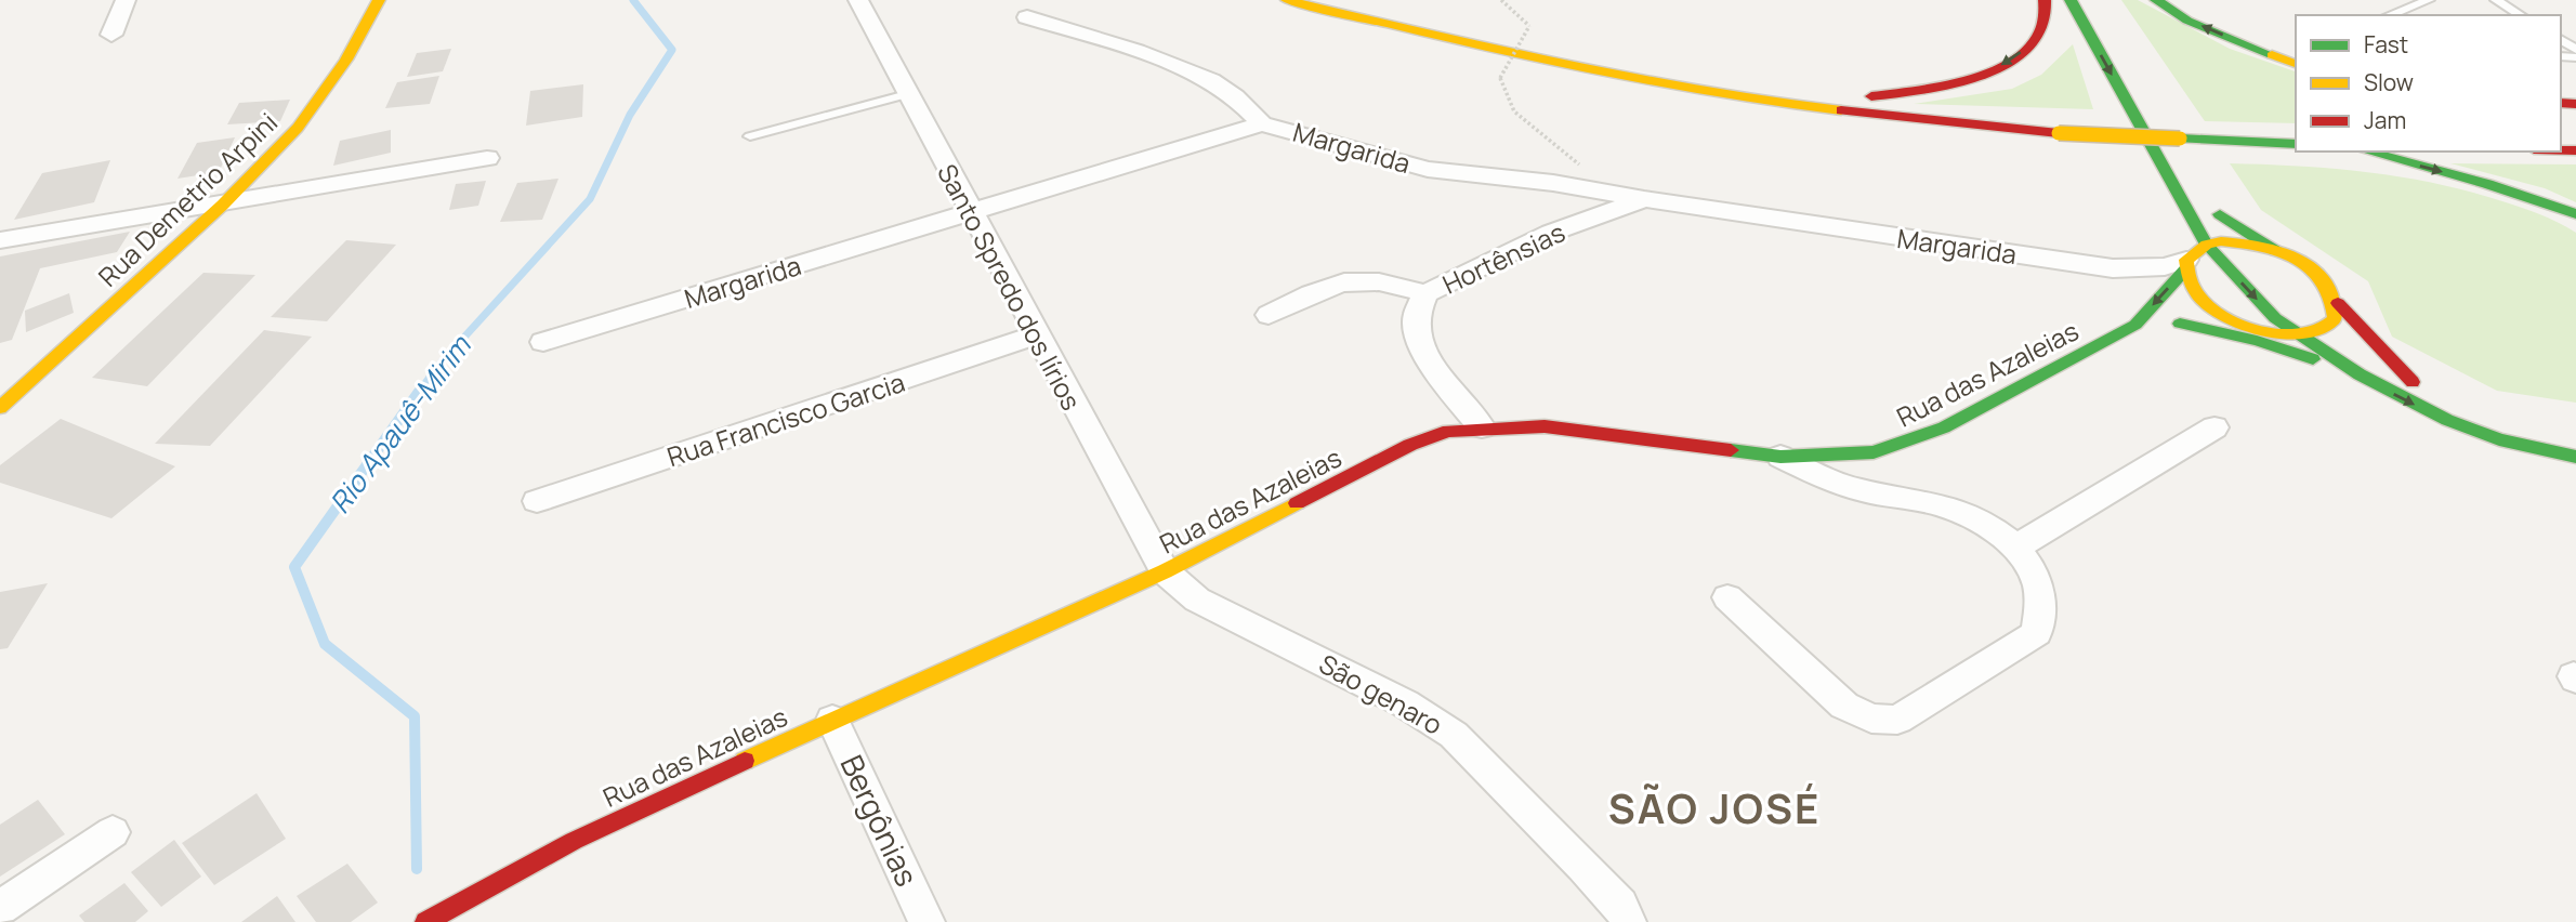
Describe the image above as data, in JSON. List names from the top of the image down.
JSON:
{
  "streets": {
    "main road": ["Rua Demetrio Arpini", "Rua das Azaleias"],
    "street": [
      "Margarida",
      "Hortênsias",
      "Santo Spredo dos lírios",
      "Rua Francisco Garcia",
      "São genaro",
      "Bergônias"
    ]
  },
  "crossings": [
    ["Margarida", "Hortênsias"],
    ["Margarida", "Santo Spredo dos lírios"],
    ["Margarida", "Rua das Azaleias"],
    ["Hortênsias", "Rua das Azaleias"],
    ["Santo Spredo dos lírios", "Rua das Azaleias"],
    ["Santo Spredo dos lírios", "Rua Francisco Garcia"],
    ["Santo Spredo dos lírios", "São genaro"],
    ["Rua das Azaleias", "São genaro"],
    ["Rua das Azaleias", "Bergônias"]
  ],
  "districts": ["SÃO JOSÉ"],
  "water": ["Rio Apauê-Mirim"],
  "legend": ["Fast", "Slow", "Jam"]
}
